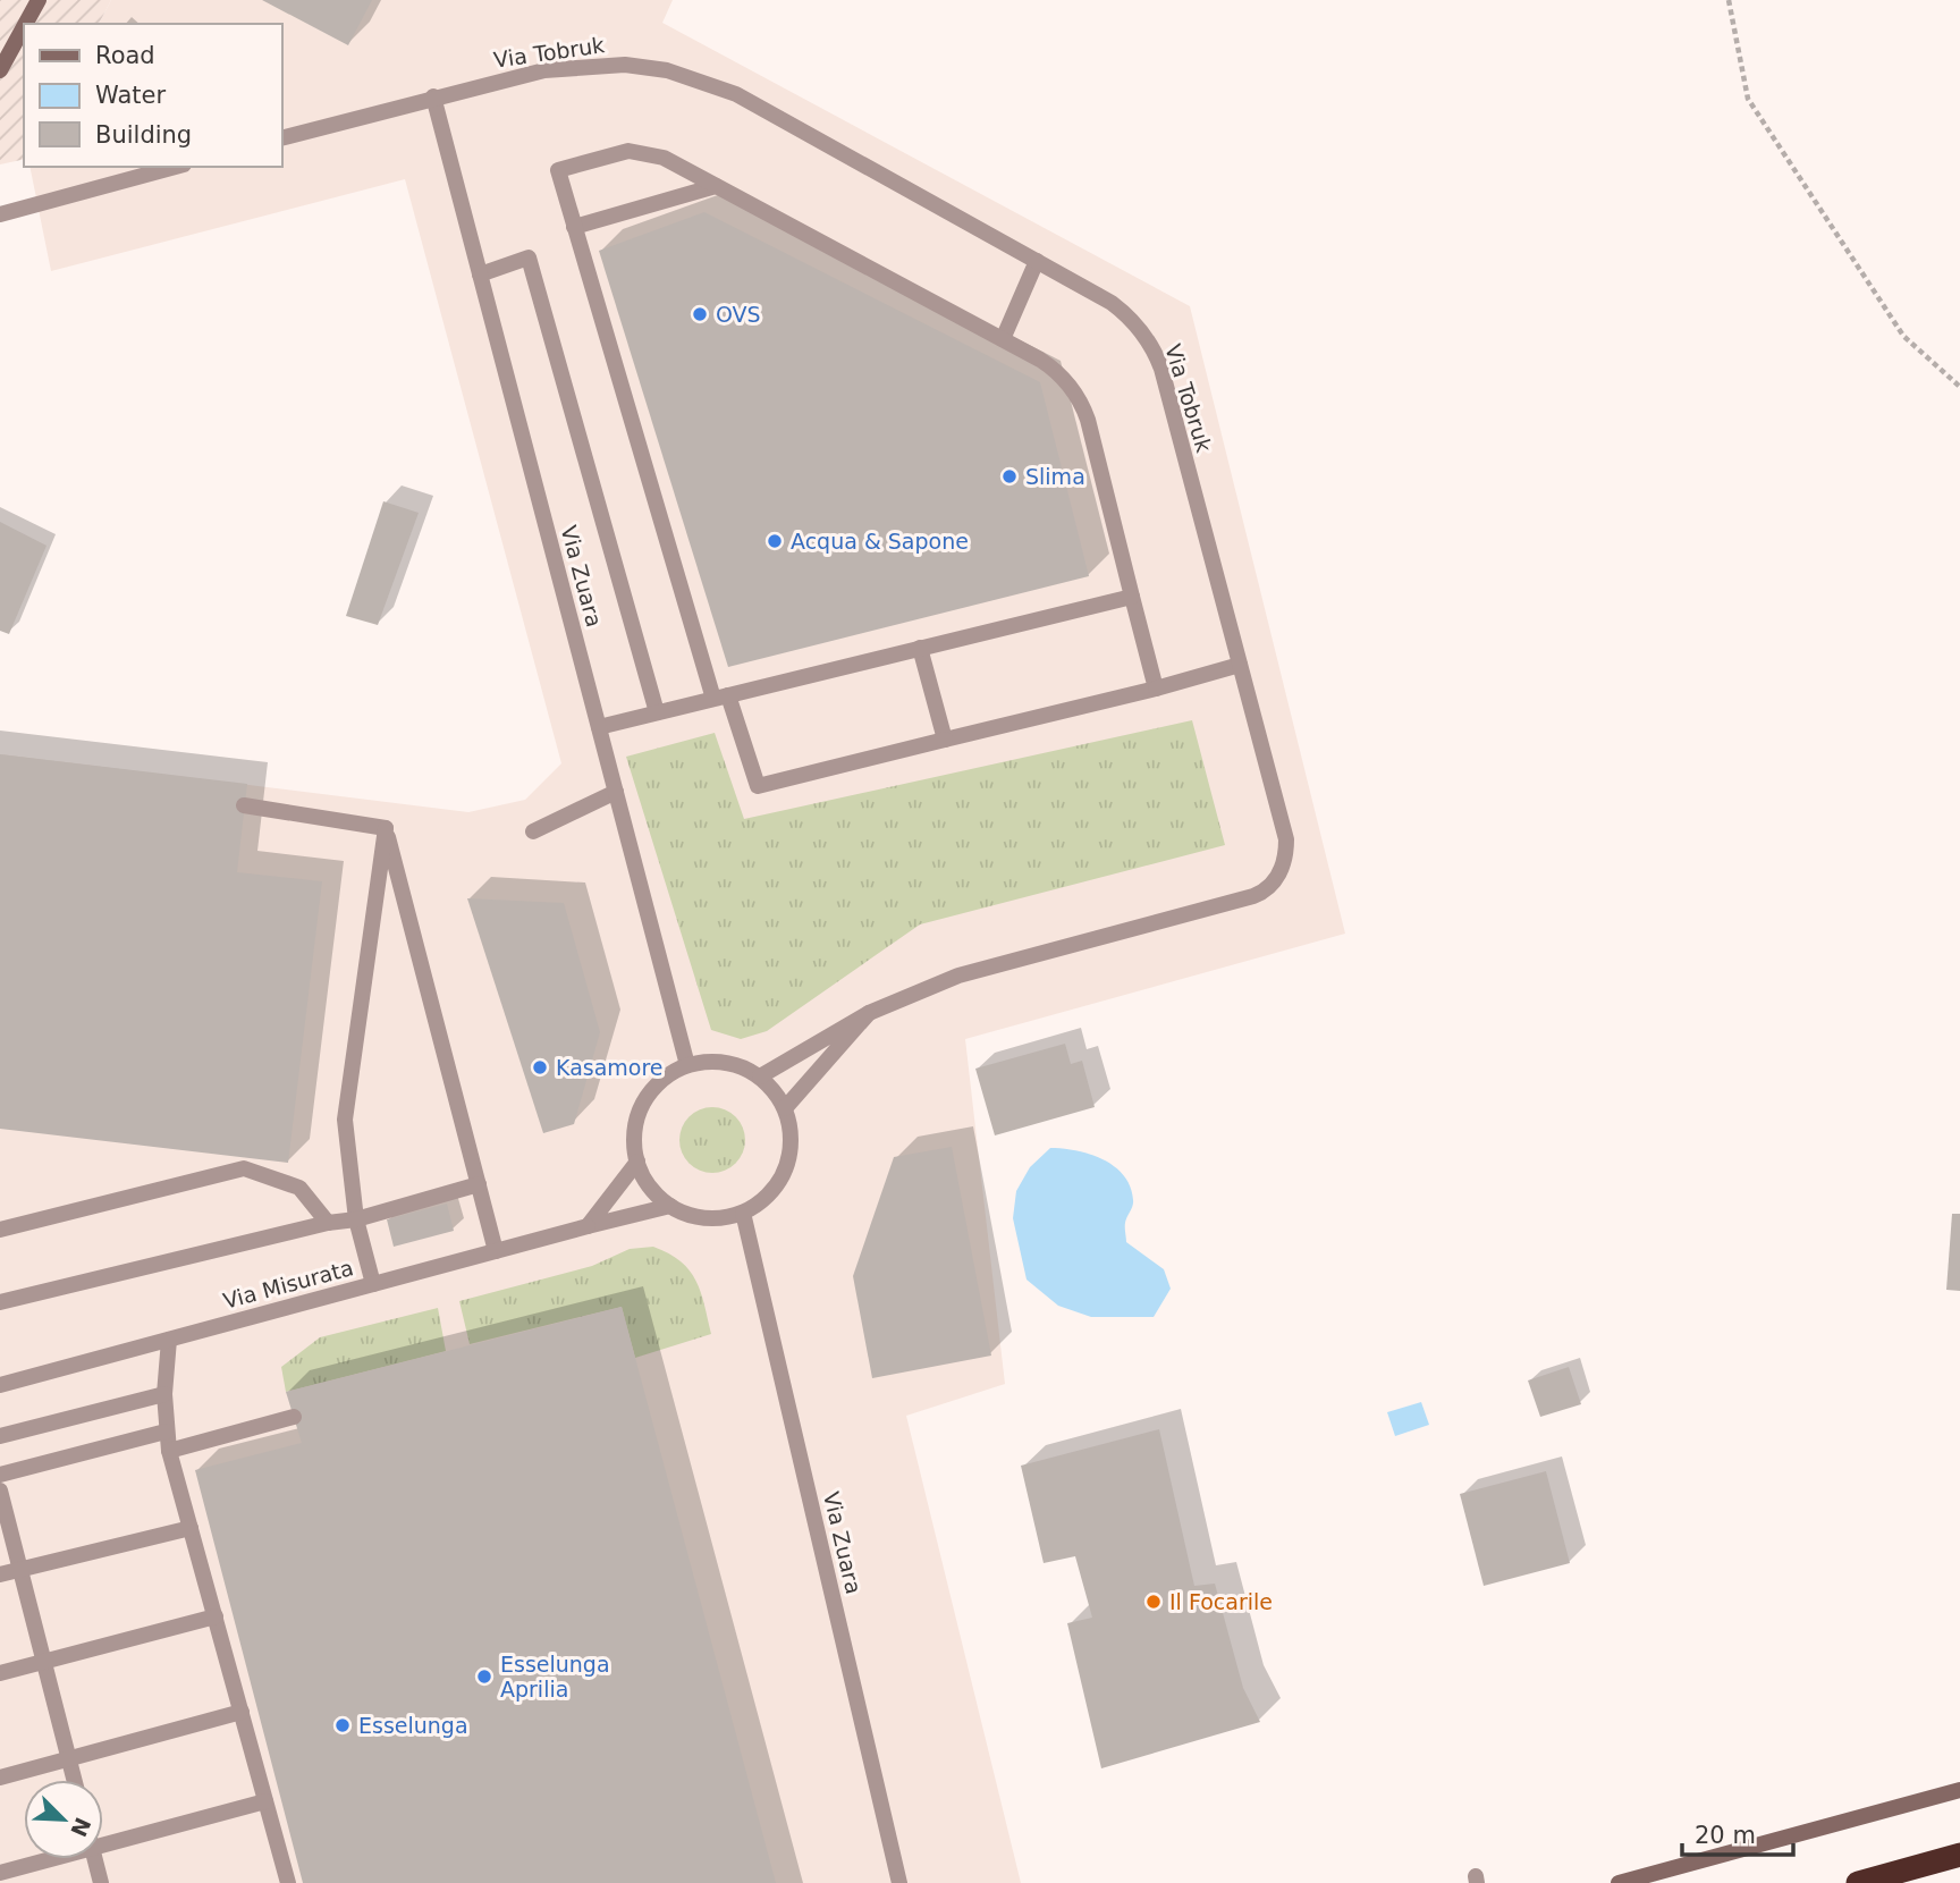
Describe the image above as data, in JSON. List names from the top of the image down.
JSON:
{
  "streets": {
    "street": ["Via Tobruk", "Via Zuara", "Via Misurata"]
  },
  "crossings": [
    ["Via Tobruk", "Via Zuara"],
    ["Via Tobruk", "Via Misurata"],
    ["Via Zuara", "Via Misurata"]
  ],
  "places": [
    "OVS",
    "Slima",
    "Acqua & Sapone",
    "Kasamore",
    "Il Focarile",
    "Esselunga Aprilia",
    "Esselunga"
  ],
  "legend": ["Road", "Water", "Building"],
  "scale_bar": "20 m",
  "north": "bottom right"
}
